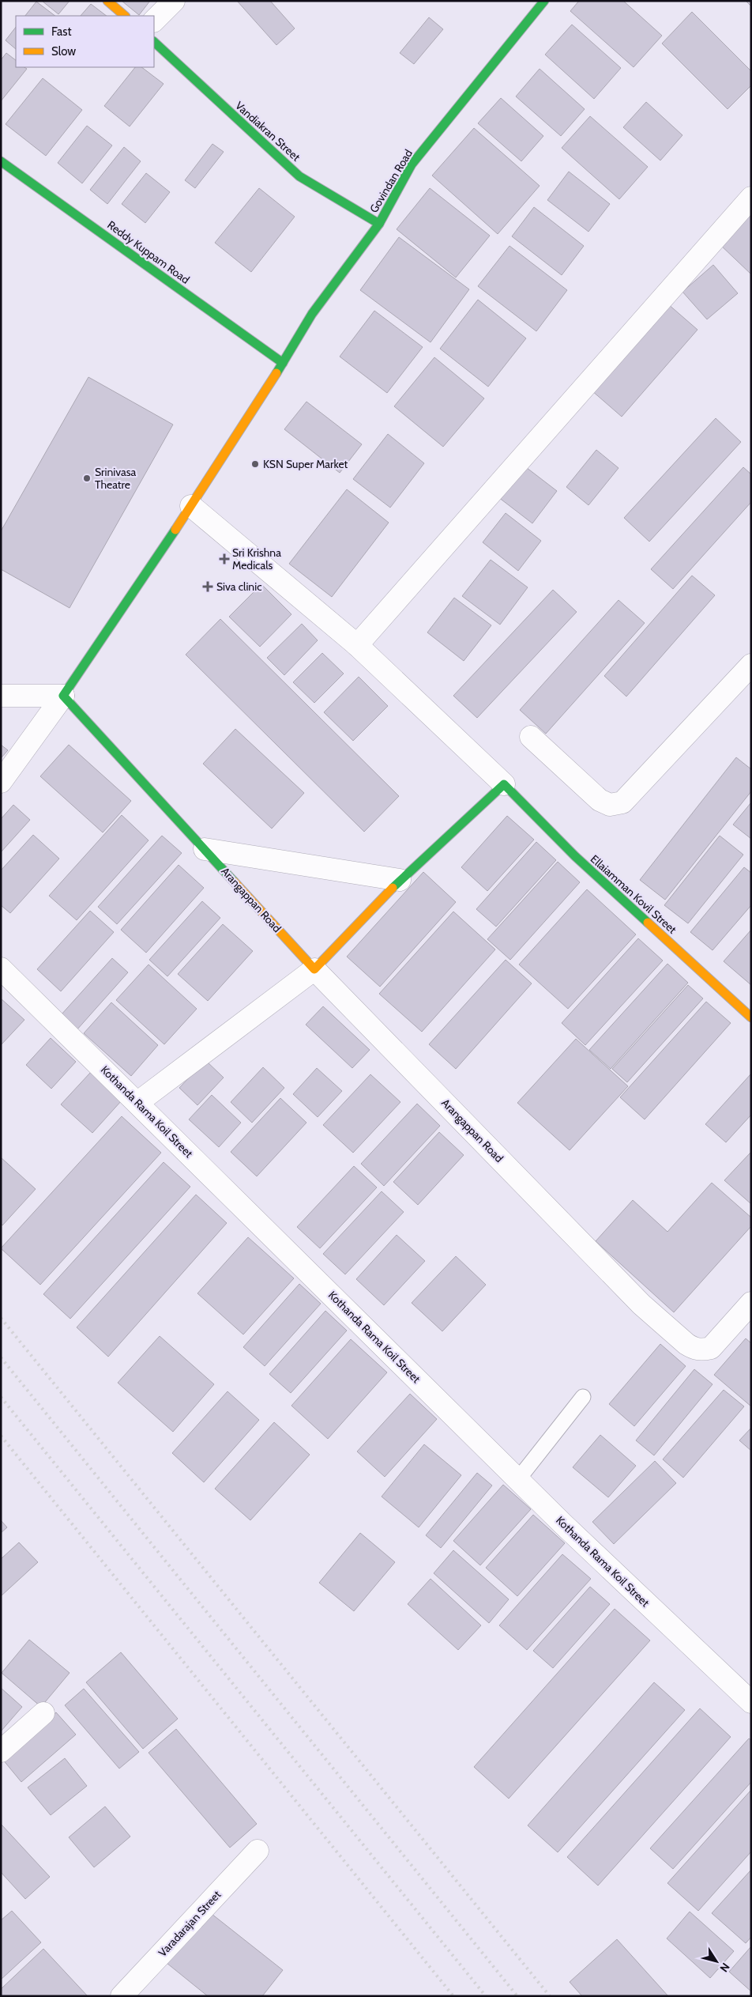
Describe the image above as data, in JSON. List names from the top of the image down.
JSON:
{
  "streets": {
    "street": [
      "Vandiakran Street",
      "Govindan Road",
      "Reddy Kuppam Road",
      "Ellaiamman Kovil Street",
      "Arangappan Road",
      "Kothanda Rama Koil Street",
      "Varadarajan Street"
    ]
  },
  "crossings": [
    ["Vandiakran Street", "Govindan Road"],
    ["Govindan Road", "Reddy Kuppam Road"],
    ["Govindan Road", "Arangappan Road"]
  ],
  "places": {
    "other": ["KSN Super Market", "Srinivasa Theatre"],
    "health": ["Sri Krishna Medicals", "Siva clinic"]
  },
  "legend": ["Fast", "Slow"],
  "north": "bottom right"
}
